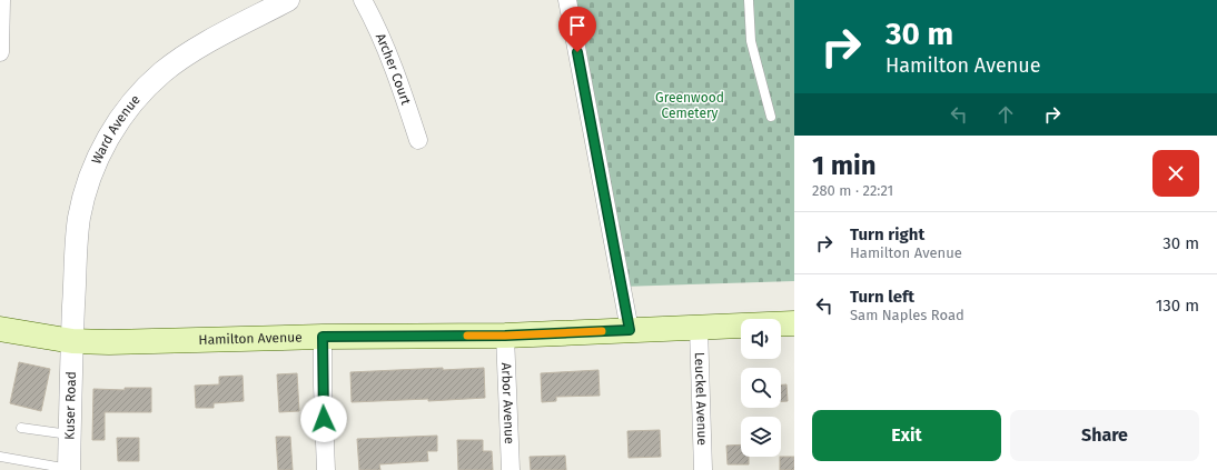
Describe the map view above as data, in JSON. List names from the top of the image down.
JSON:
{
  "streets": {
    "main road": ["Hamilton Avenue"],
    "street": [
      "Archer Court",
      "Ward Avenue",
      "Leuckel Avenue",
      "Arbor Avenue",
      "Kuser Road"
    ]
  },
  "crossings": [
    ["Ward Avenue", "Hamilton Avenue"],
    ["Ward Avenue", "Kuser Road"],
    ["Hamilton Avenue", "Leuckel Avenue"],
    ["Hamilton Avenue", "Arbor Avenue"],
    ["Hamilton Avenue", "Kuser Road"]
  ],
  "parks": ["Greenwood Cemetery"],
  "page": {
    "turn": ["30 m", "Hamilton Avenue"],
    "heading": ["1 min", "280 m · 22:21"],
    "list": [
      {
        "name": "Turn right",
        "note": "Hamilton Avenue",
        "value": "30 m"
      },
      {
        "name": "Turn left",
        "note": "Sam Naples Road",
        "value": "130 m"
      }
    ],
    "buttons": ["Exit", "Share"]
  }
}
